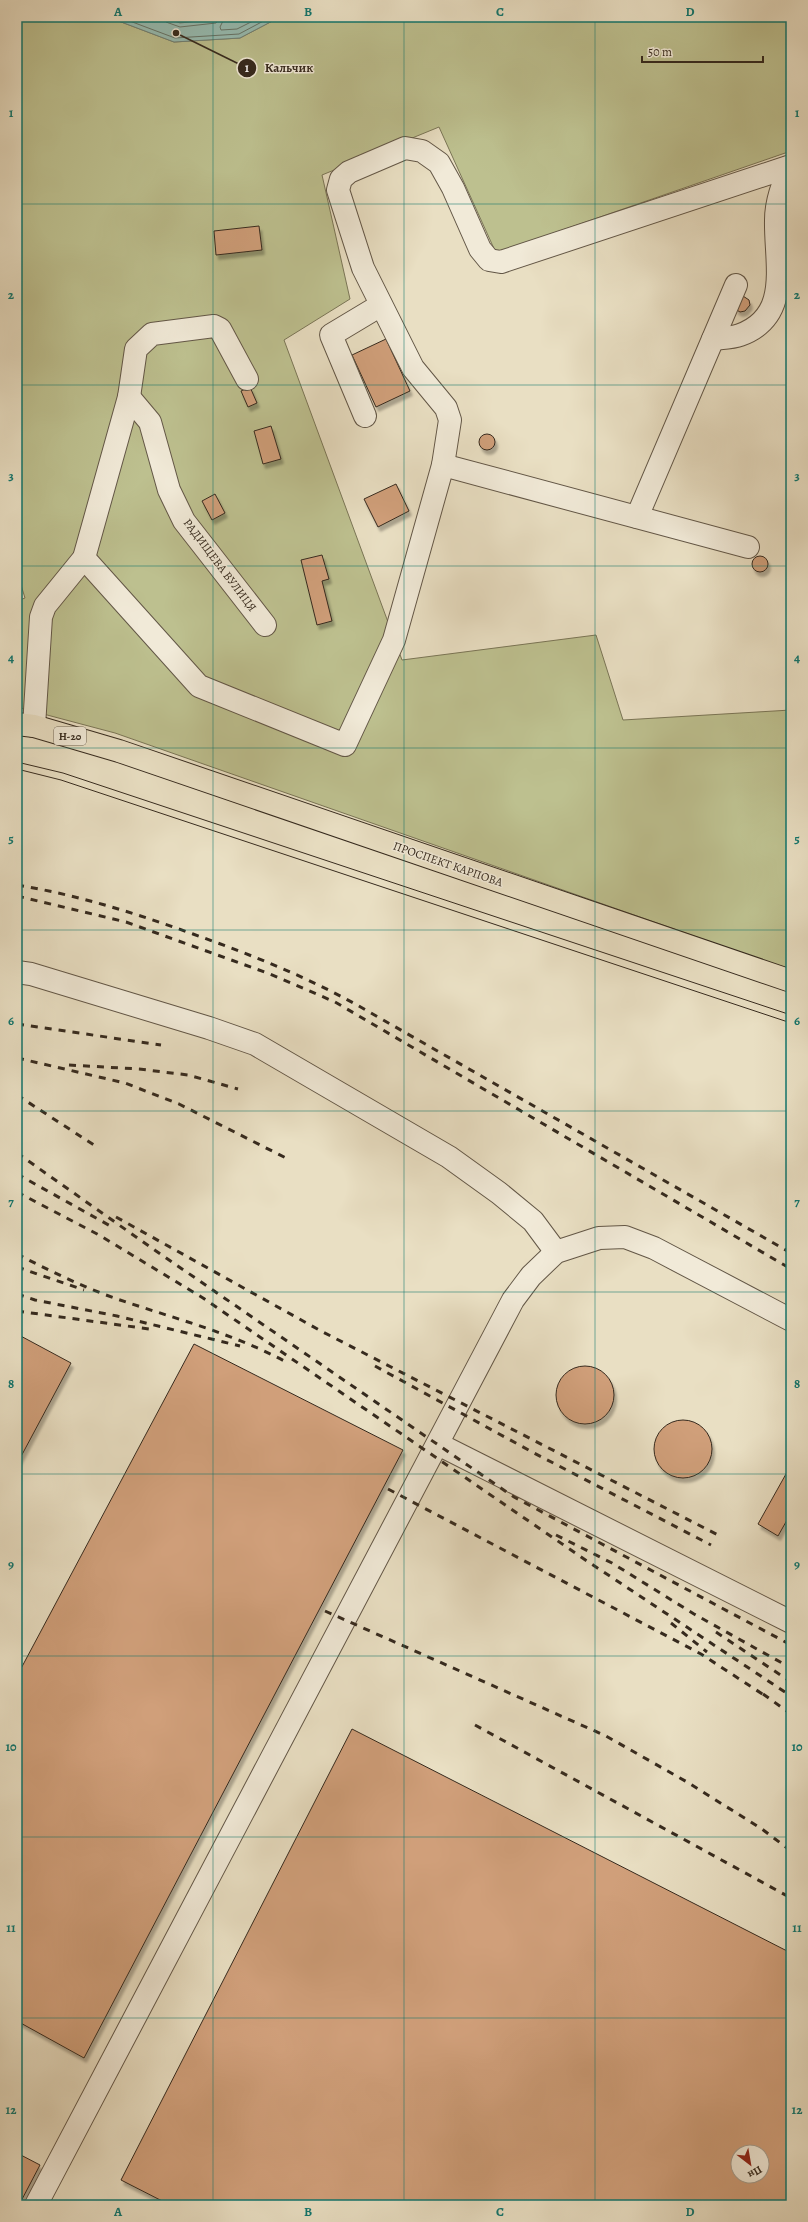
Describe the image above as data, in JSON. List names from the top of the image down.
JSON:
{
  "streets": {
    "main road": ["Н-20", "ПРОСПЕКТ КАРПОВА"],
    "street": ["РАДИЩЕВА ВУЛИЦЯ"]
  },
  "places": ["Кальчик"],
  "scale_bar": "50 m",
  "north": "bottom right",
  "grid": {
    "columns": [
      "A",
      "B",
      "C",
      "D"
    ],
    "rows": [
      "1",
      "2",
      "3",
      "4",
      "5",
      "6",
      "7",
      "8",
      "9",
      "10",
      "11",
      "12"
    ]
  }
}
